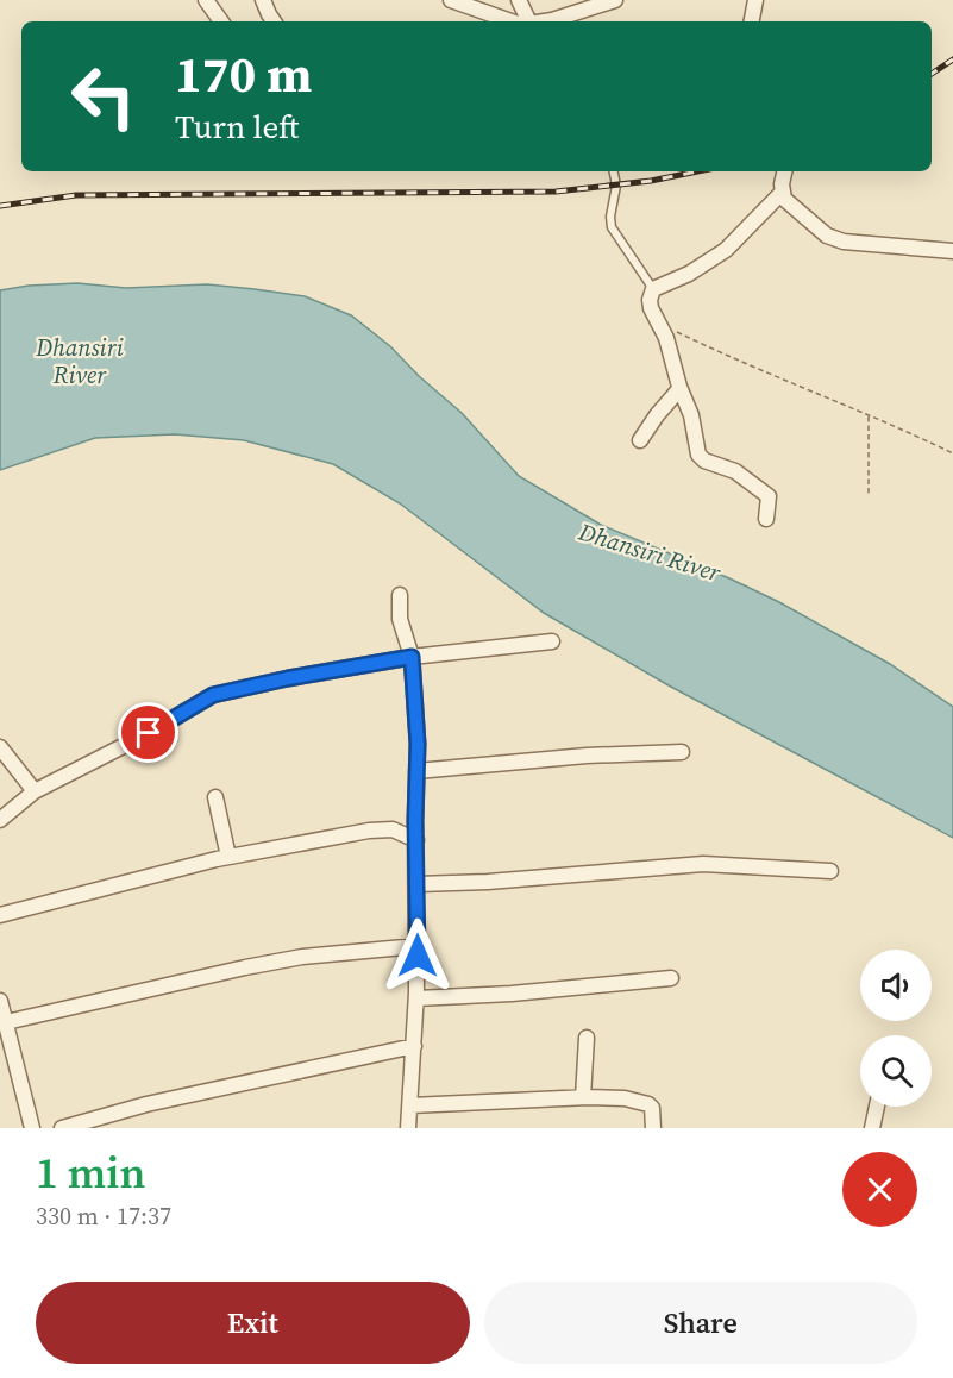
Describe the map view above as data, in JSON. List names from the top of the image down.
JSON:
{
  "water": ["Dhansiri River"],
  "page": {
    "turn": ["170 m", "Turn left"],
    "heading": ["1 min", "330 m · 17:37"],
    "buttons": ["Exit", "Share"]
  }
}
